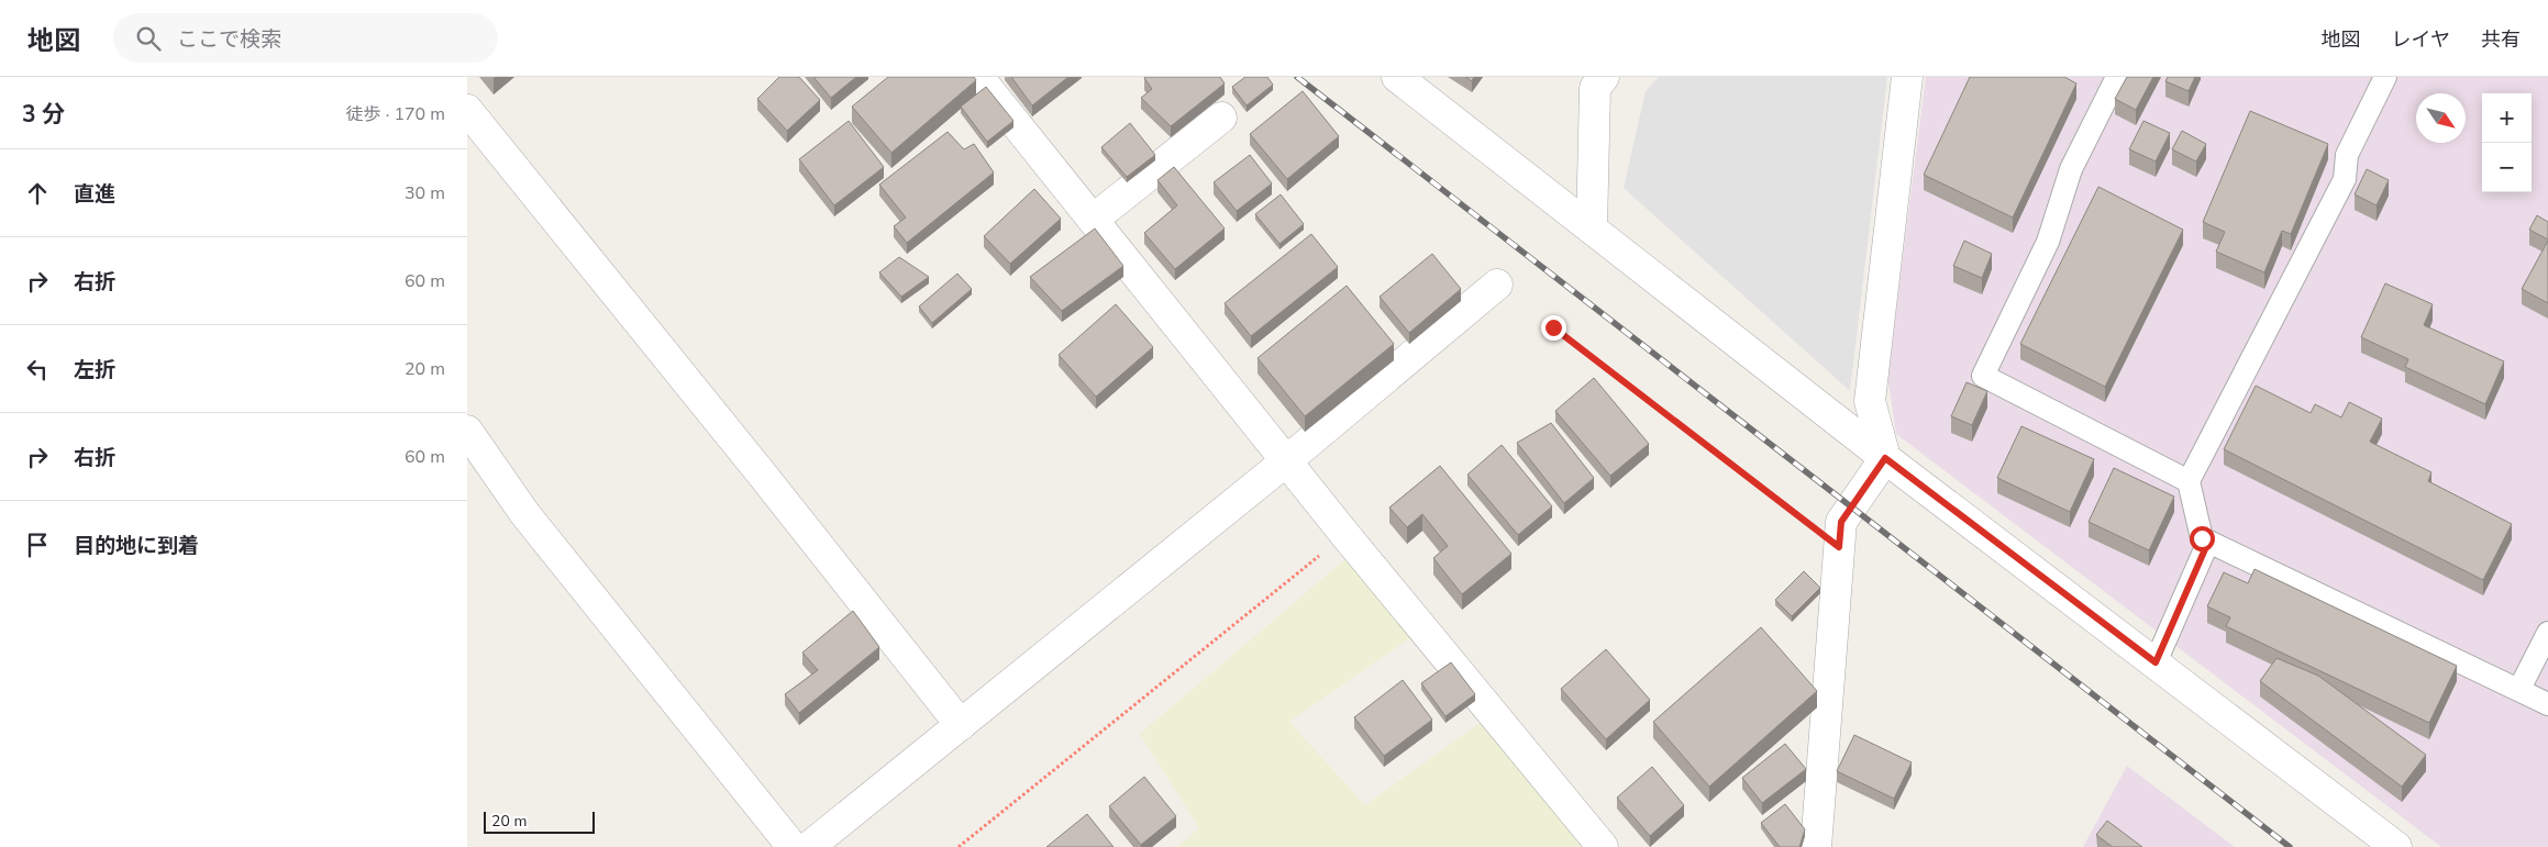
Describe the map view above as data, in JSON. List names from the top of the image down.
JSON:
{
  "scale_bar": "20 m",
  "north": "bottom right",
  "page": {
    "header": "地図",
    "search": "ここで検索",
    "nav": ["地図", "レイヤ", "共有"],
    "heading": ["3 分", "徒歩 · 170 m"],
    "map_buttons": ["+", "−"],
    "list": [
      ["直進", "30 m"],
      ["右折", "60 m"],
      ["左折", "20 m"],
      ["右折", "60 m"],
      "目的地に到着"
    ],
    "scale": "20 m"
  }
}
